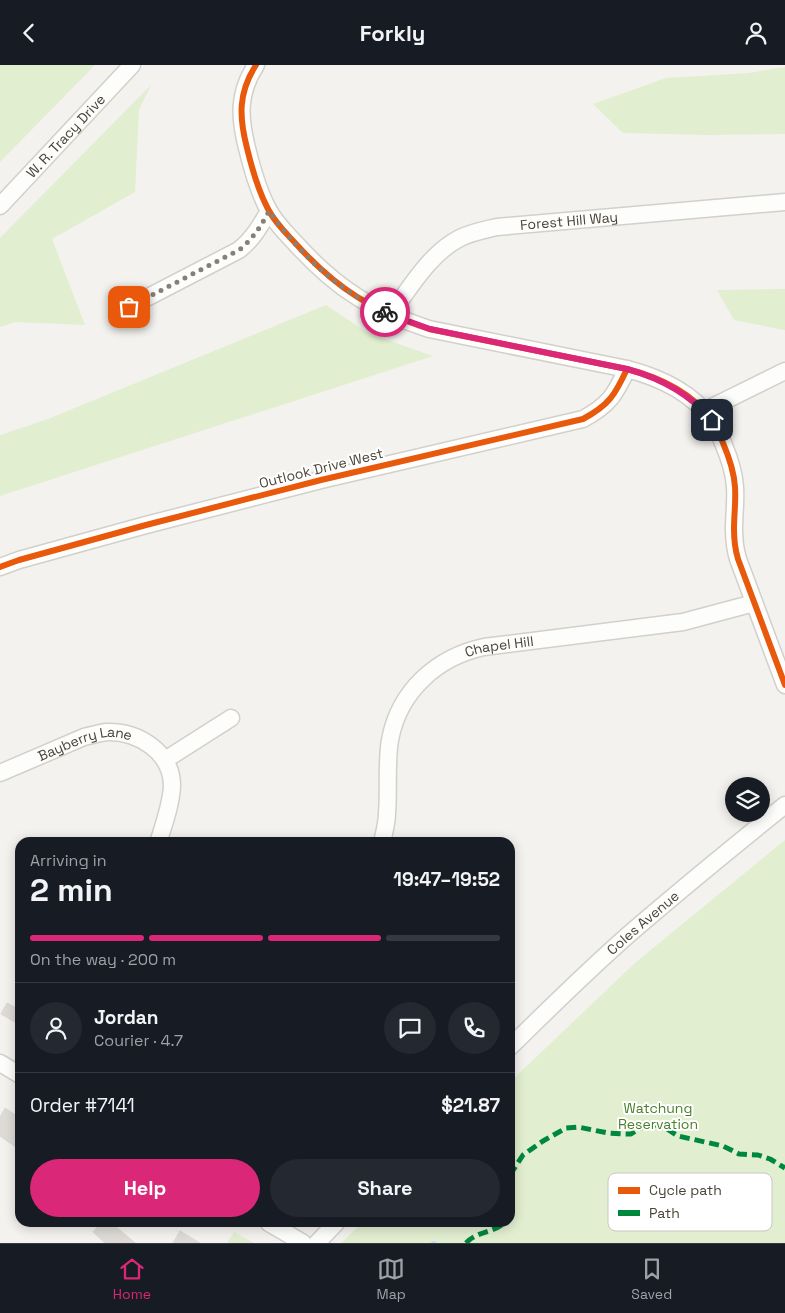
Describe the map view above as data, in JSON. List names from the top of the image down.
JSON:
{
  "streets": {
    "street": [
      "W. R. Tracy Drive",
      "Forest Hill Way",
      "Outlook Drive West",
      "Chapel Hill",
      "Bayberry Lane",
      "Coles Avenue"
    ]
  },
  "parks": ["Watchung Reservation"],
  "legend": ["Cycle path", "Path"],
  "page": {
    "header": "Forkly",
    "heading": ["2 min", "Arriving in", "19:47–19:52"],
    "panel": [
      "Jordan",
      "Courier · 4.7",
      "Order #7141",
      "$21.87"
    ],
    "bar": "On the way · 200 m",
    "buttons": ["Help", "Share"],
    "tabs": ["Home", "Map", "Saved"]
  }
}
